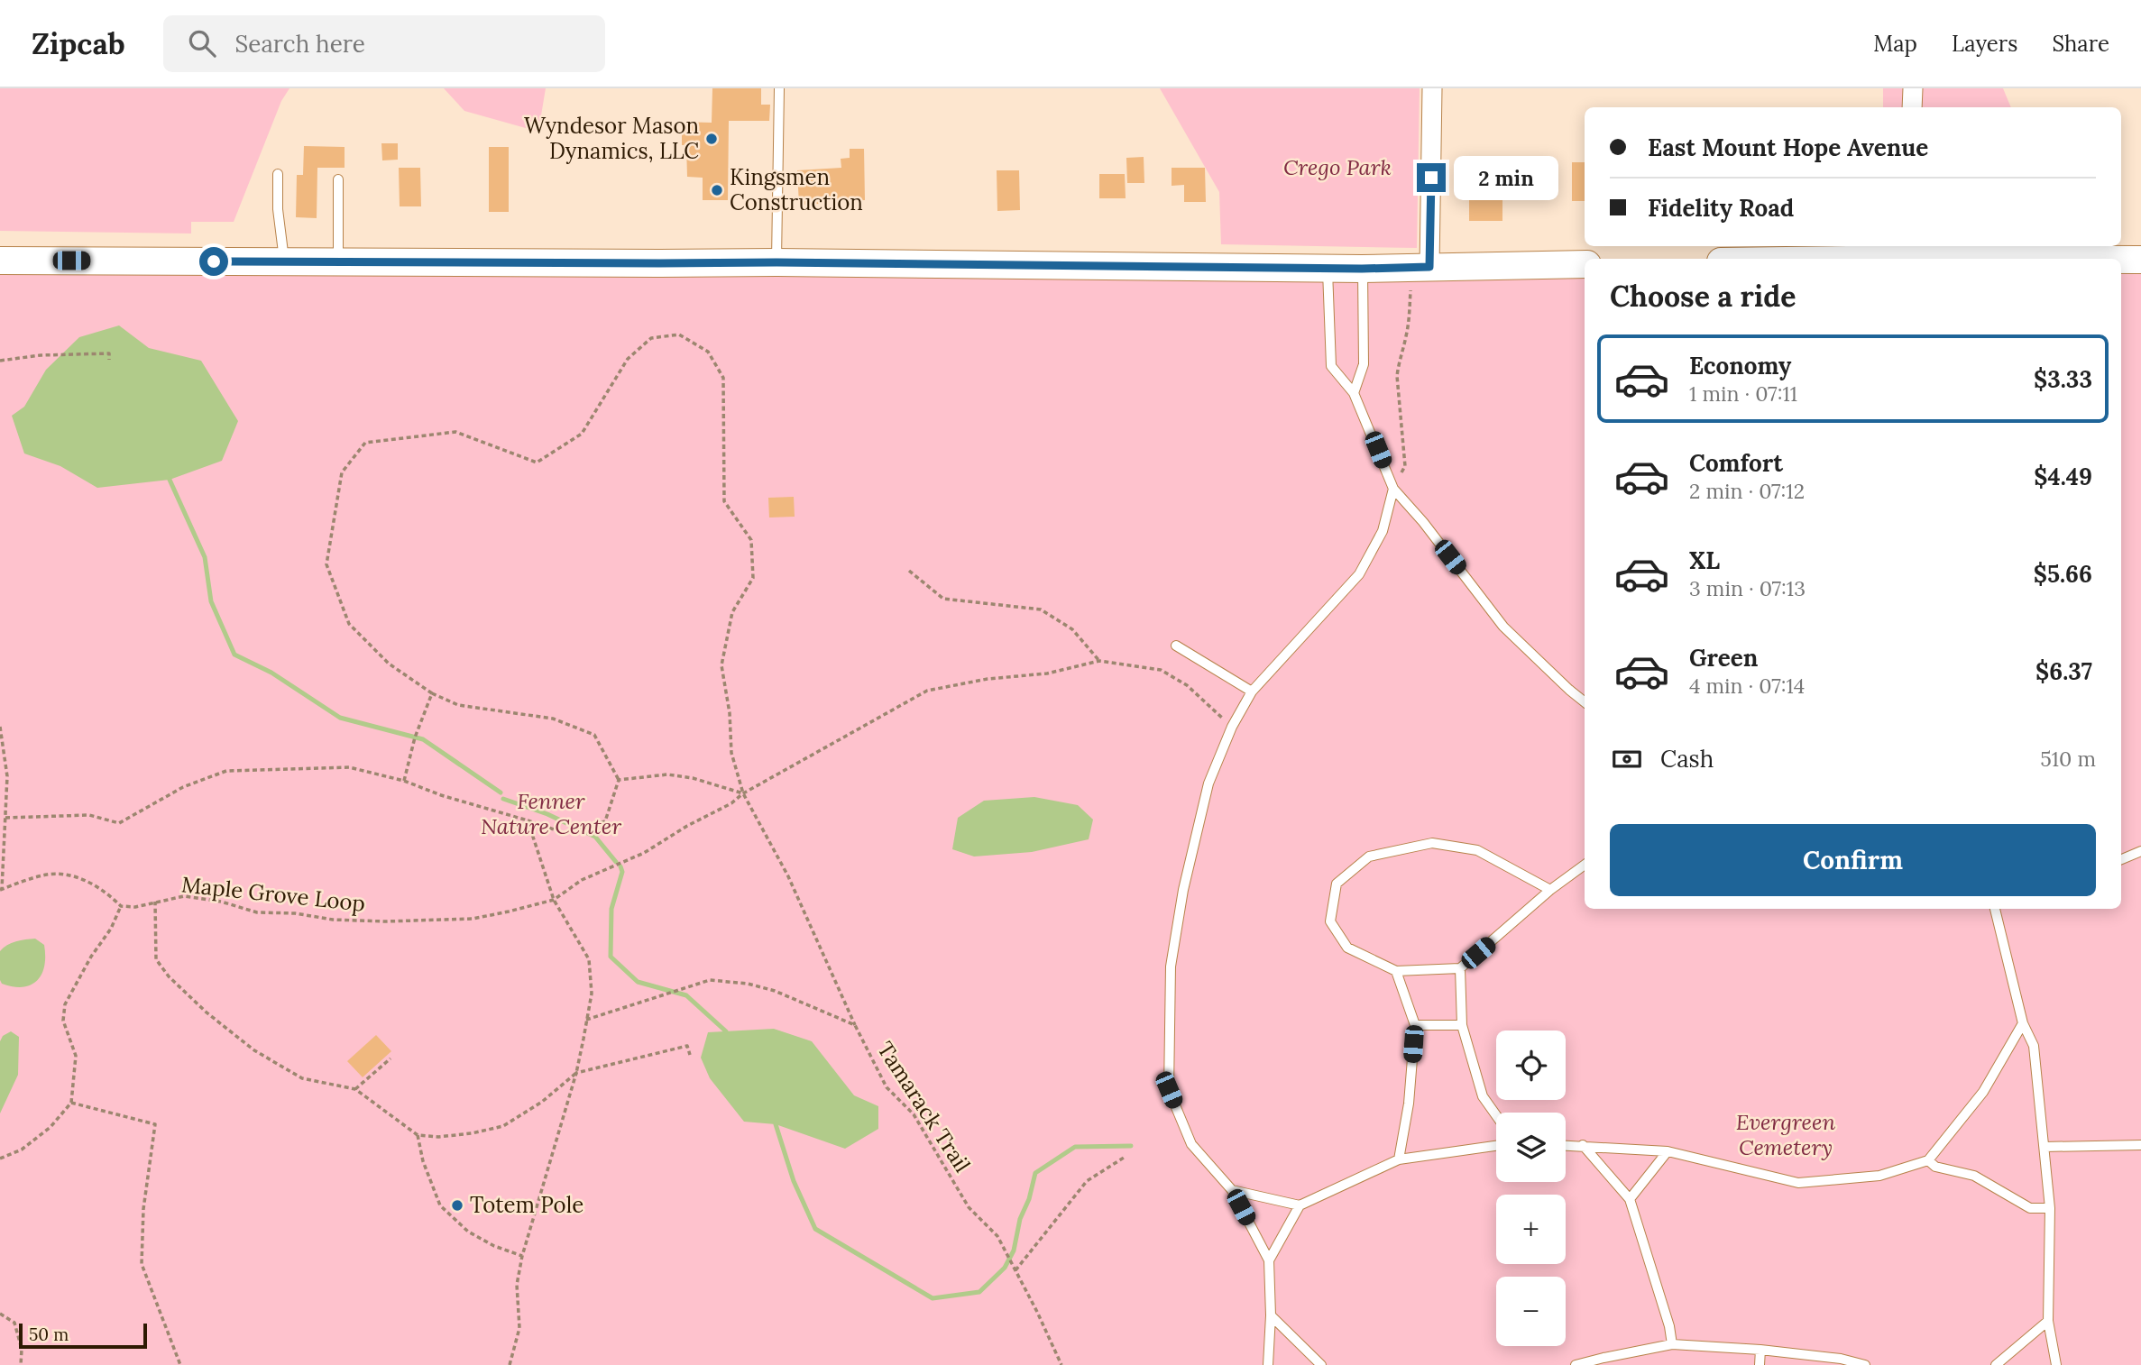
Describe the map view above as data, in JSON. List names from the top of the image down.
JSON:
{
  "streets": {
    "path": ["Maple Grove Loop", "Tamarack Trail"]
  },
  "parks": ["Crego Park", "Fenner Nature Center", "Evergreen Cemetery"],
  "places": ["Wyndesor Mason Dynamics, LLC", "Kingsmen Construction", "Totem Pole"],
  "scale_bar": "50 m",
  "page": {
    "header": "Zipcab",
    "search": "Search here",
    "nav": ["Map", "Layers", "Share"],
    "banner": ["East Mount Hope Avenue", "Fidelity Road"],
    "bubble": "2 min",
    "heading": "Choose a ride",
    "list": [
      {
        "name": "Economy",
        "note": "1 min · 07:11",
        "value": "$3.33"
      },
      {
        "name": "Comfort",
        "note": "2 min · 07:12",
        "value": "$4.49"
      },
      {
        "name": "XL",
        "note": "3 min · 07:13",
        "value": "$5.66"
      },
      {
        "name": "Green",
        "note": "4 min · 07:14",
        "value": "$6.37"
      }
    ],
    "pay": ["Cash", "510 m"],
    "buttons": "Confirm",
    "map_buttons": ["+", "−"],
    "scale": "50 m"
  }
}
